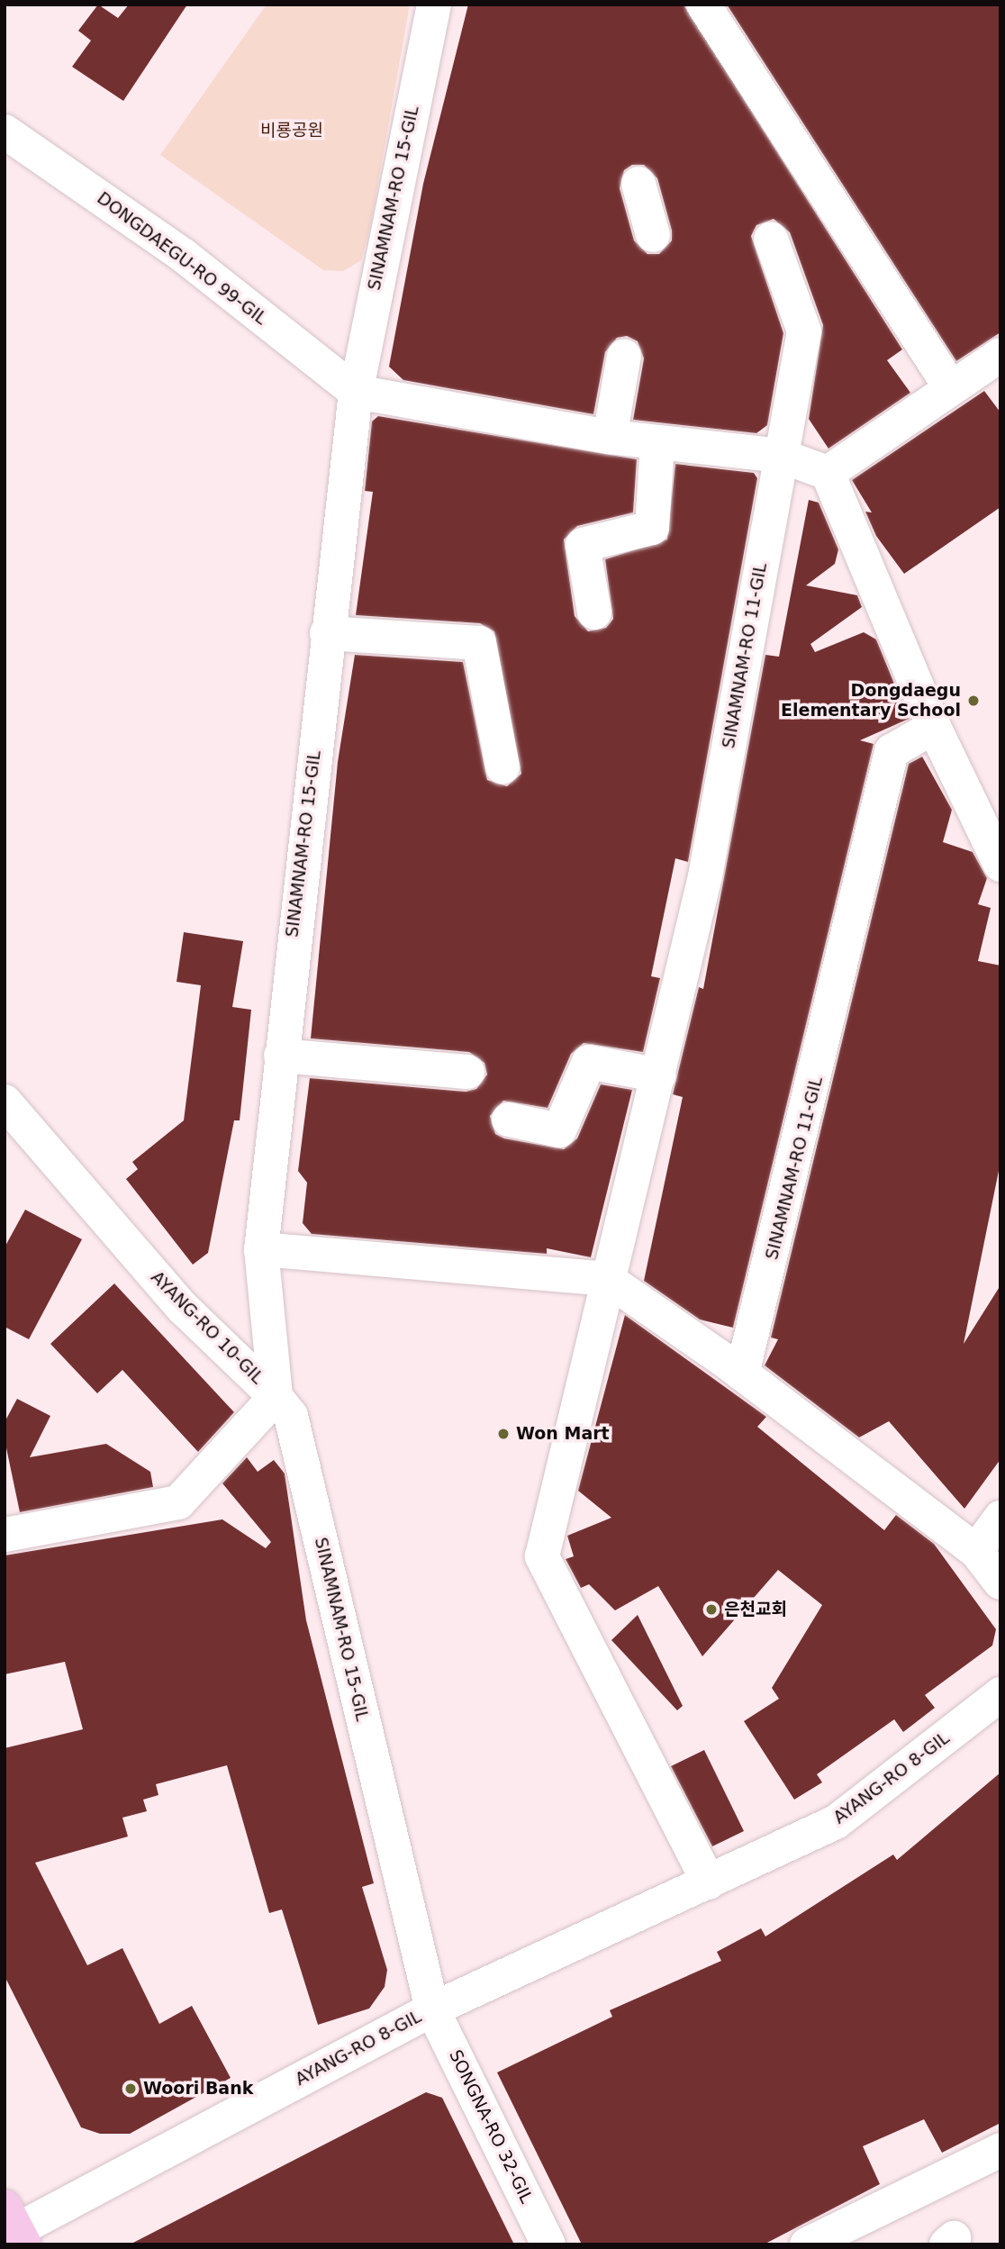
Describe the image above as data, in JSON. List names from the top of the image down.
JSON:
{
  "streets": {
    "street": [
      "SINAMNAM-RO 15-GIL",
      "DONGDAEGU-RO 99-GIL",
      "SINAMNAM-RO 11-GIL",
      "AYANG-RO 10-GIL",
      "AYANG-RO 8-GIL",
      "SONGNA-RO 32-GIL"
    ]
  },
  "crossings": [
    ["SINAMNAM-RO 15-GIL", "DONGDAEGU-RO 99-GIL"],
    ["SINAMNAM-RO 15-GIL", "AYANG-RO 10-GIL"],
    ["SINAMNAM-RO 15-GIL", "AYANG-RO 8-GIL"],
    ["SINAMNAM-RO 15-GIL", "SONGNA-RO 32-GIL"],
    ["AYANG-RO 8-GIL", "SONGNA-RO 32-GIL"]
  ],
  "parks": ["비룡공원"],
  "places": [
    "Dongdaegu Elementary School",
    "Won Mart",
    "은천교회",
    "Woori Bank"
  ]
}
